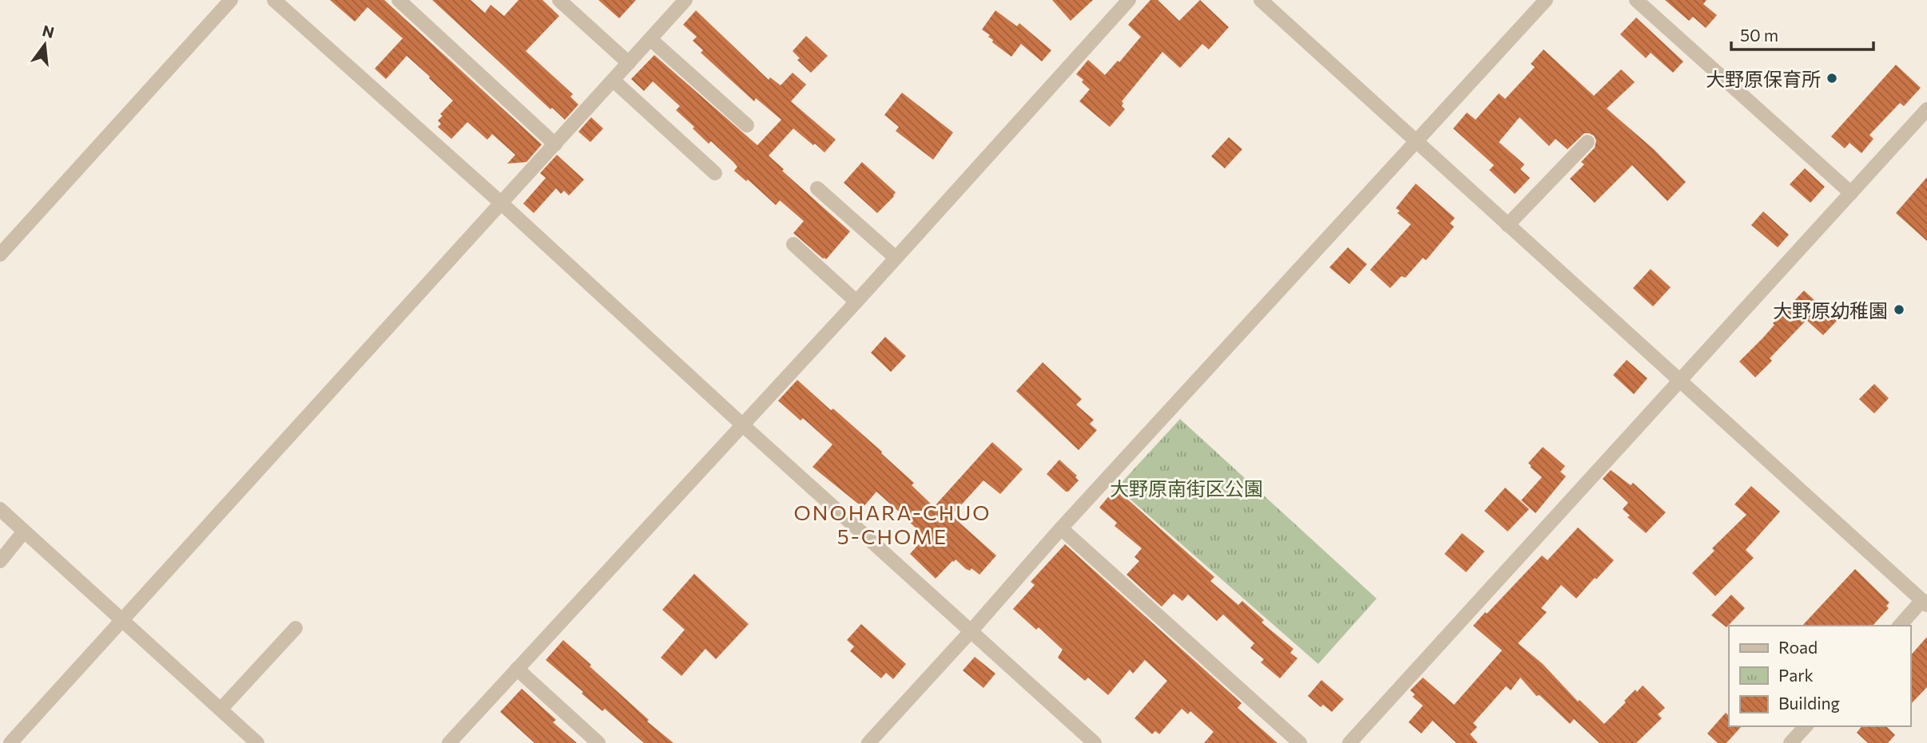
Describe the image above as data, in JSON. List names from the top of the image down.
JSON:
{
  "districts": ["ONOHARA-CHUO 5-CHOME"],
  "parks": ["大野原南街区公園"],
  "places": ["大野原保育所", "大野原幼稚園"],
  "legend": ["Road", "Park", "Building"],
  "scale_bar": "50 m",
  "north": "top"
}
